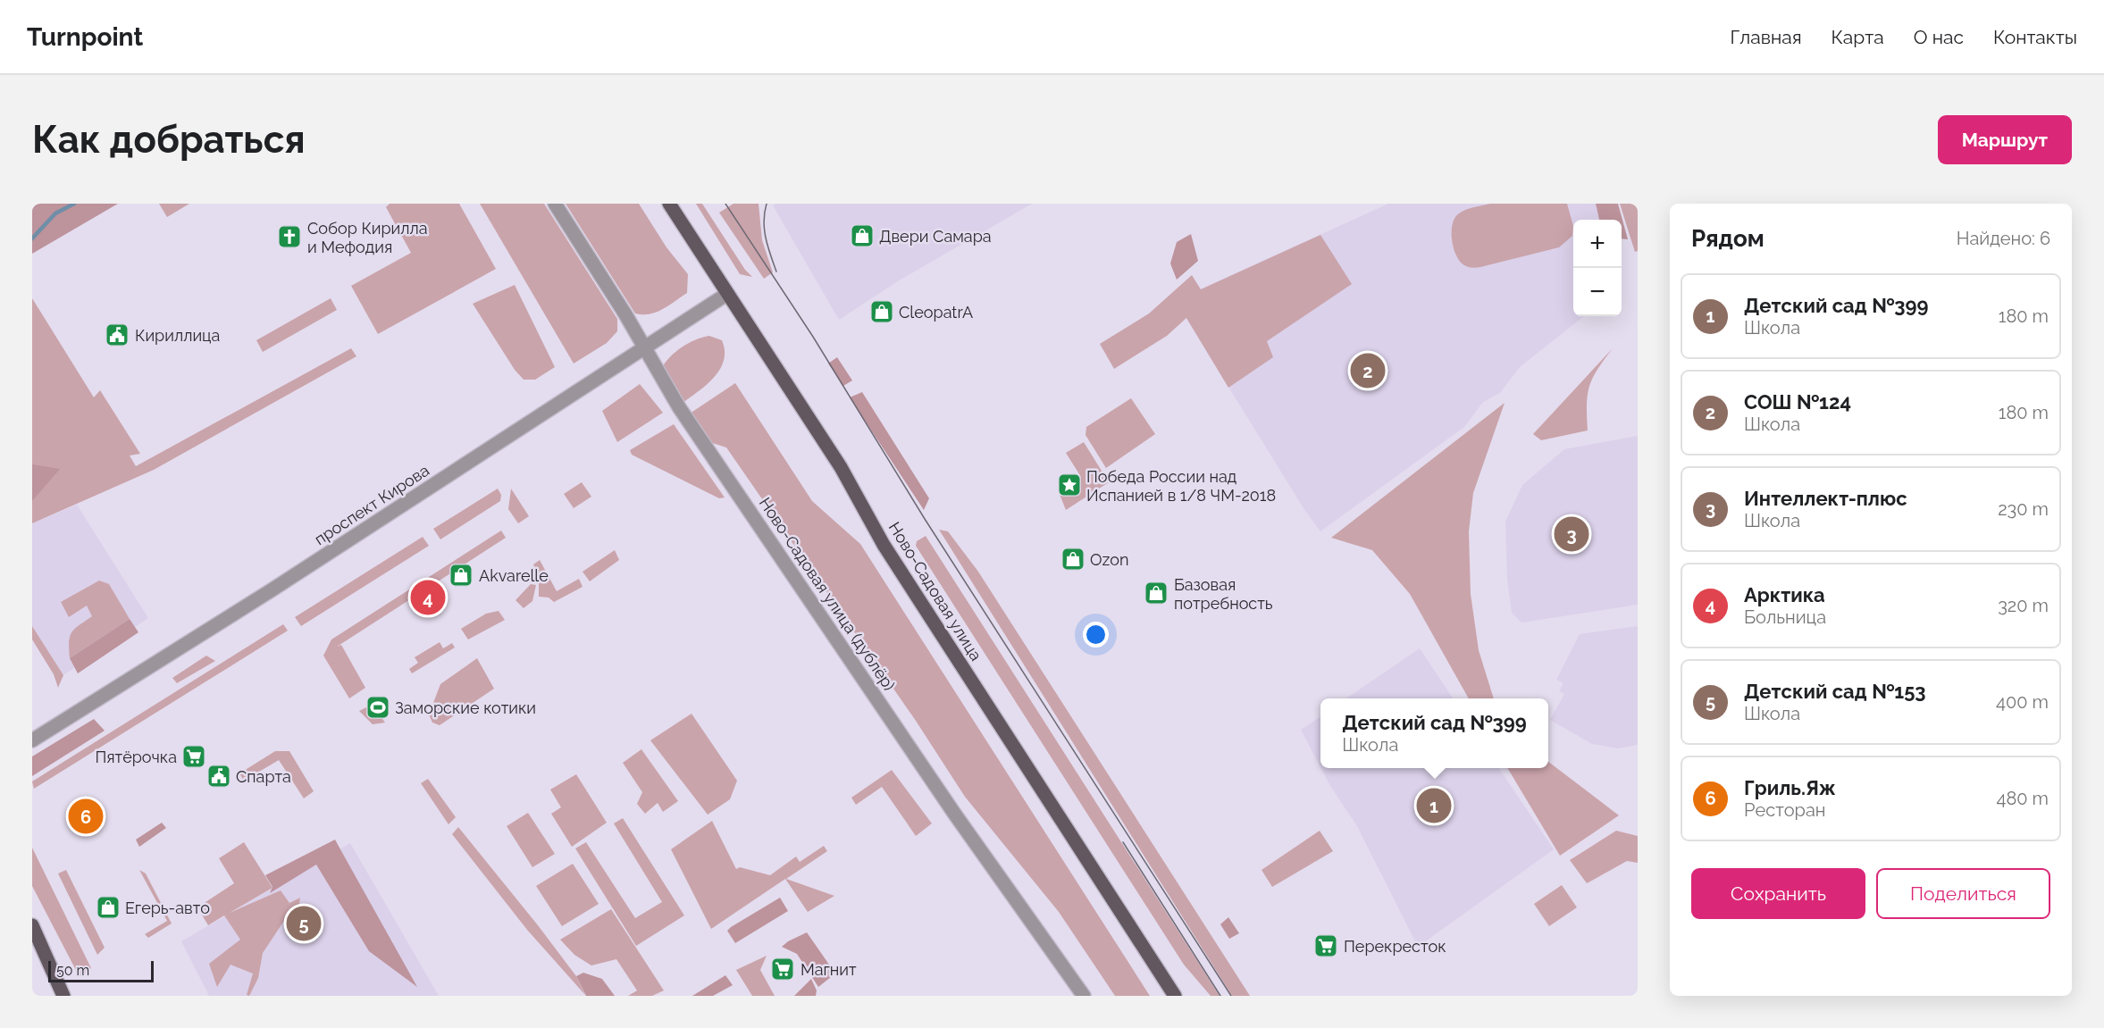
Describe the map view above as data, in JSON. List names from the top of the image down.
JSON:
{
  "streets": {
    "main road": ["Ново-Садовая улица"],
    "street": ["проспект Кирова", "Ново-Садовая улица (дублёр)"]
  },
  "crossings": [
    ["проспект Кирова", "Ново-Садовая улица"],
    ["проспект Кирова", "Ново-Садовая улица (дублёр)"]
  ],
  "places": {
    "shop": [
      "Двери Самара",
      "CleopatrA",
      "Ozon",
      "Akvarelle",
      "Базовая потребность",
      "Егерь-авто"
    ],
    "church": ["Собор Кирилла и Мефодия"],
    "public building": ["Кириллица", "Спарта"],
    "place": ["Победа России над Испанией в 1/8 ЧМ-2018"],
    "sports": ["Заморские котики"],
    "supermarket": ["Пятёрочка", "Перекресток", "Магнит"]
  },
  "scale_bar": "50 m",
  "page": {
    "header": "Turnpoint",
    "nav": [
      "Главная",
      "Карта",
      "О нас",
      "Контакты"
    ],
    "buttons": [
      "Маршрут",
      ["Сохранить", "Поделиться"]
    ],
    "title": "Как добраться",
    "heading": ["Рядом", "Найдено: 6"],
    "map_buttons": ["+", "−"],
    "list": [
      {
        "mark": "1",
        "name": "Детский сад №399",
        "note": "Школа",
        "value": "180 m"
      },
      {
        "mark": "2",
        "name": "СОШ №124",
        "note": "Школа",
        "value": "180 m"
      },
      {
        "mark": "3",
        "name": "Интеллект-плюс",
        "note": "Школа",
        "value": "230 m"
      },
      {
        "mark": "4",
        "name": "Арктика",
        "note": "Больница",
        "value": "320 m"
      },
      {
        "mark": "5",
        "name": "Детский сад №153",
        "note": "Школа",
        "value": "400 m"
      },
      {
        "mark": "6",
        "name": "Гриль.Яж",
        "note": "Ресторан",
        "value": "480 m"
      }
    ],
    "pins": [
      "2",
      "3",
      "4",
      "1",
      "6",
      "5"
    ],
    "popup": ["Детский сад №399", "Школа"],
    "scale": "50 m"
  }
}
